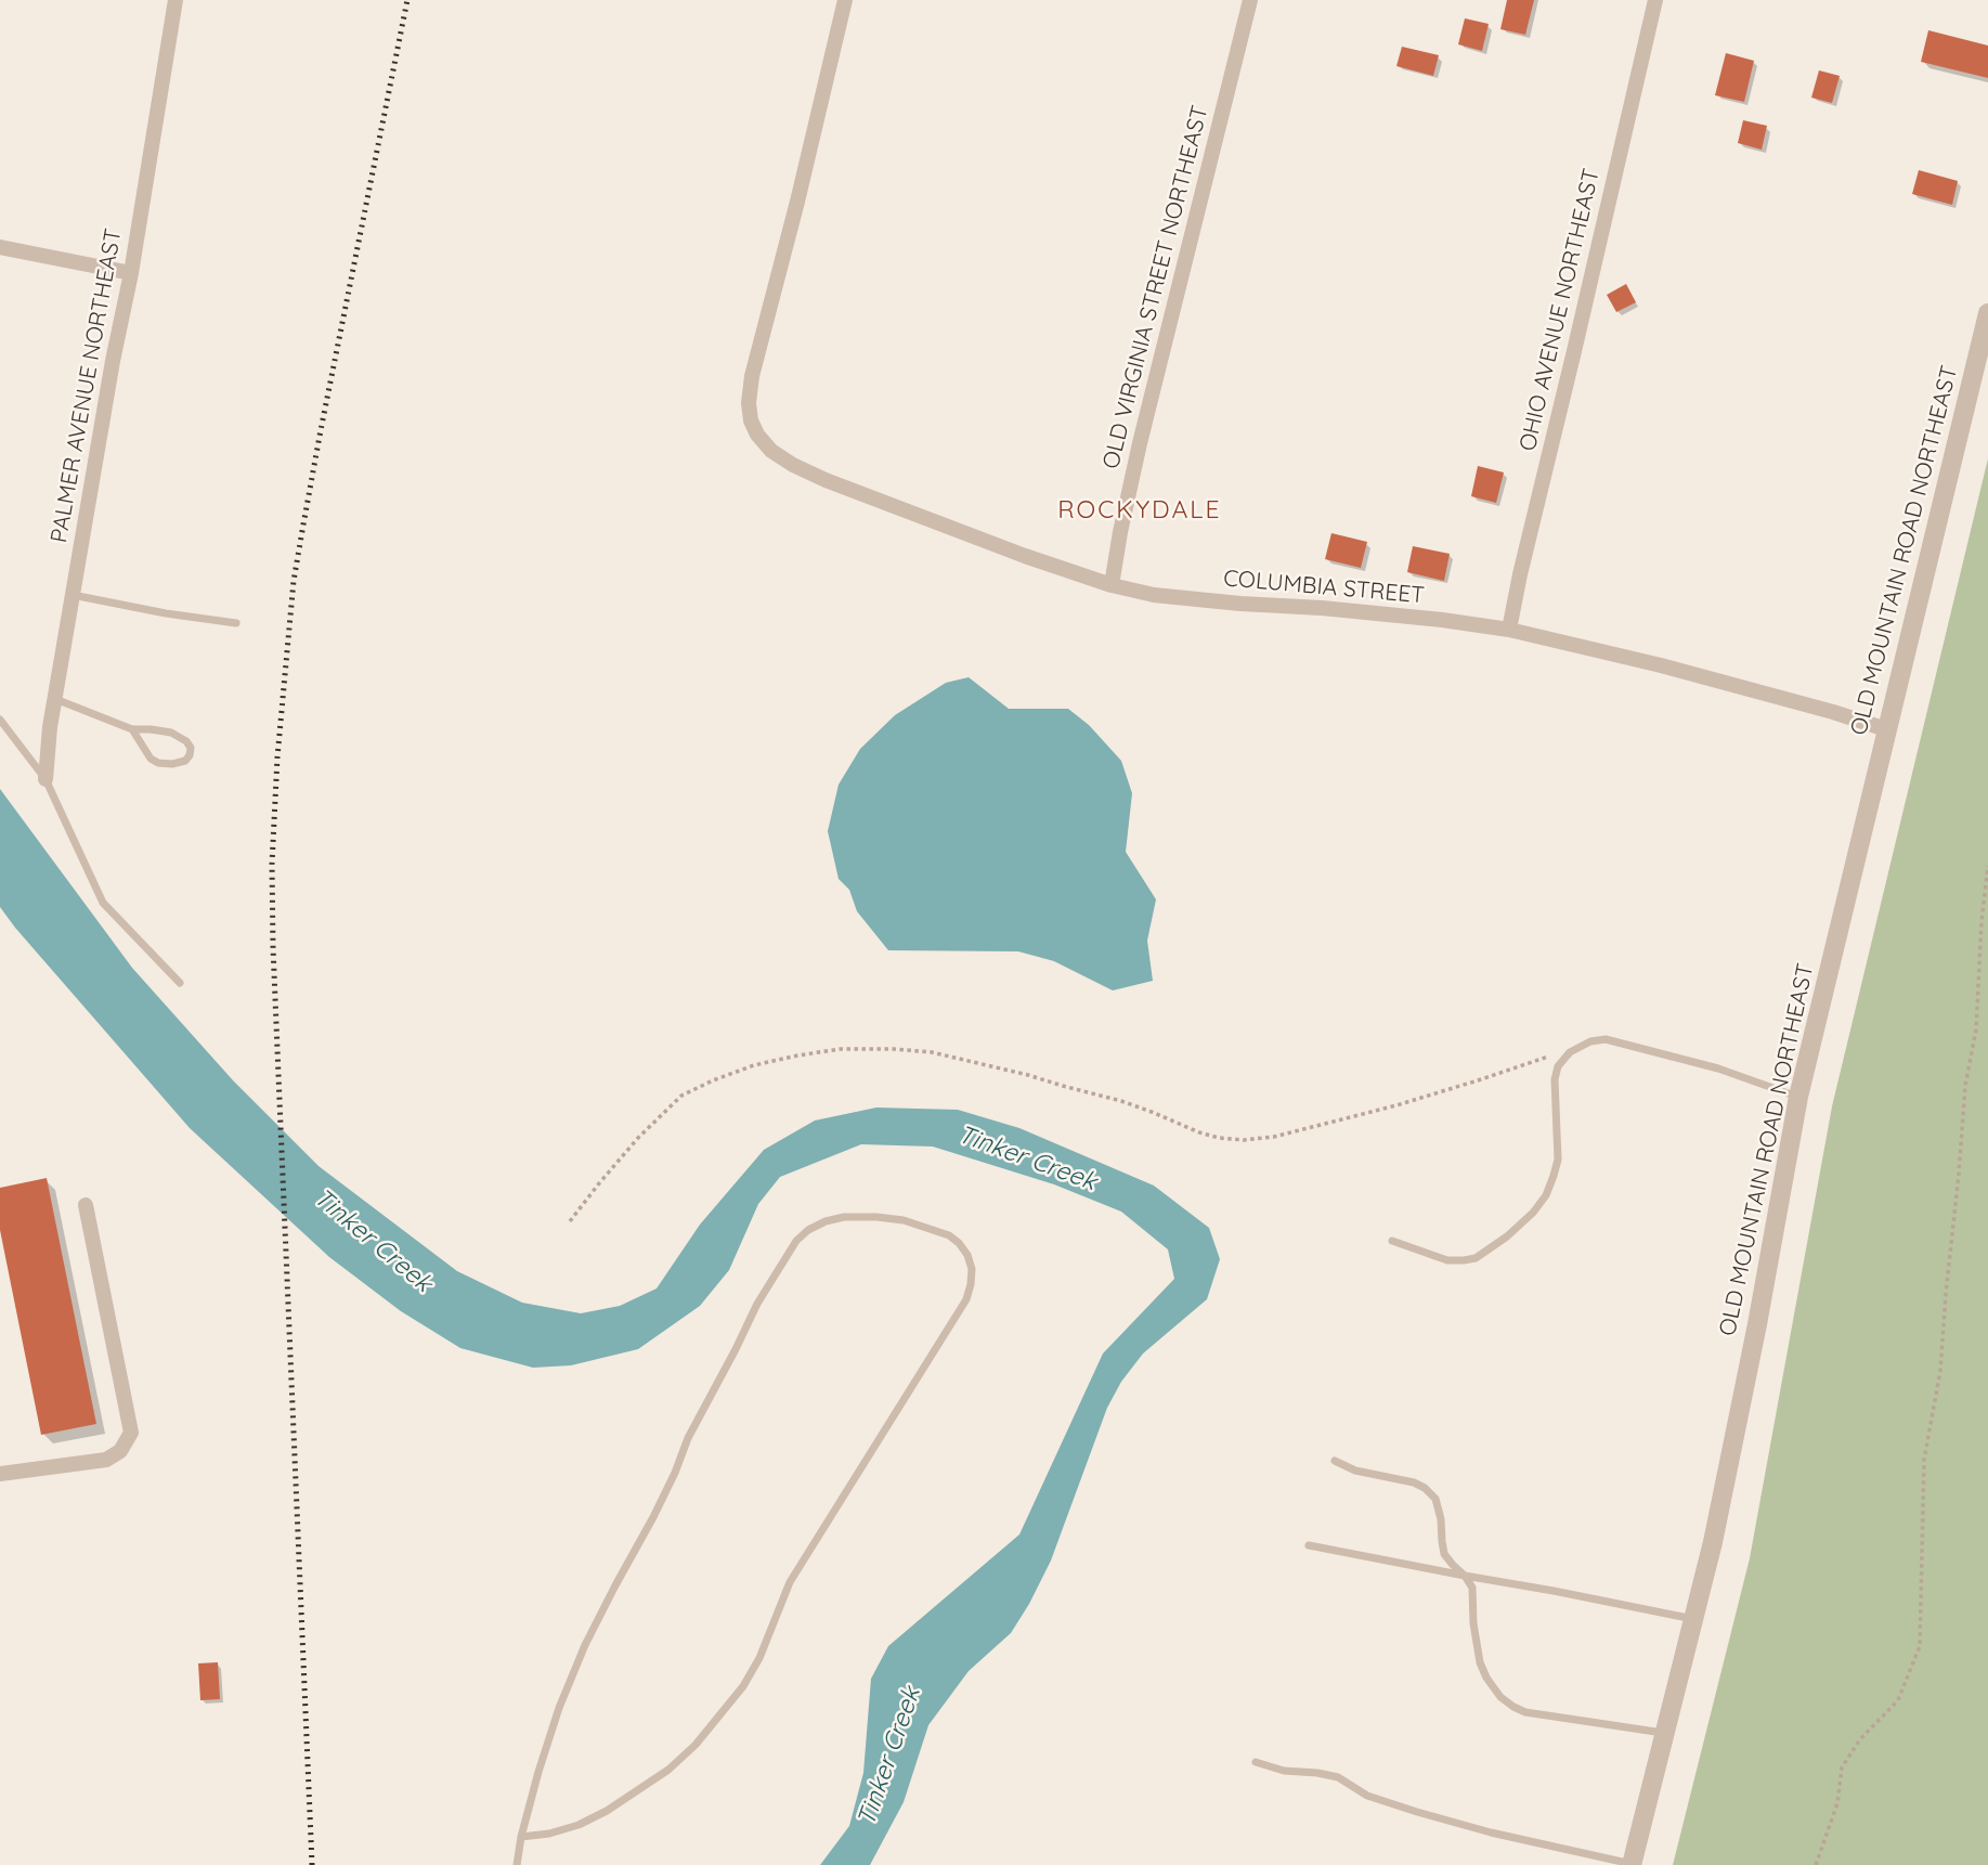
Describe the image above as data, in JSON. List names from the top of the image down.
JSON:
{
  "streets": {
    "street": [
      "OLD VIRGINIA STREET NORTHEAST",
      "OHIO AVENUE NORTHEAST",
      "PALMER AVENUE NORTHEAST",
      "OLD MOUNTAIN ROAD NORTHEAST",
      "COLUMBIA STREET"
    ]
  },
  "crossings": [
    ["OLD VIRGINIA STREET NORTHEAST", "COLUMBIA STREET"],
    ["OHIO AVENUE NORTHEAST", "COLUMBIA STREET"],
    ["OLD MOUNTAIN ROAD NORTHEAST", "COLUMBIA STREET"]
  ],
  "districts": ["ROCKYDALE"],
  "water": ["Tinker Creek"]
}
